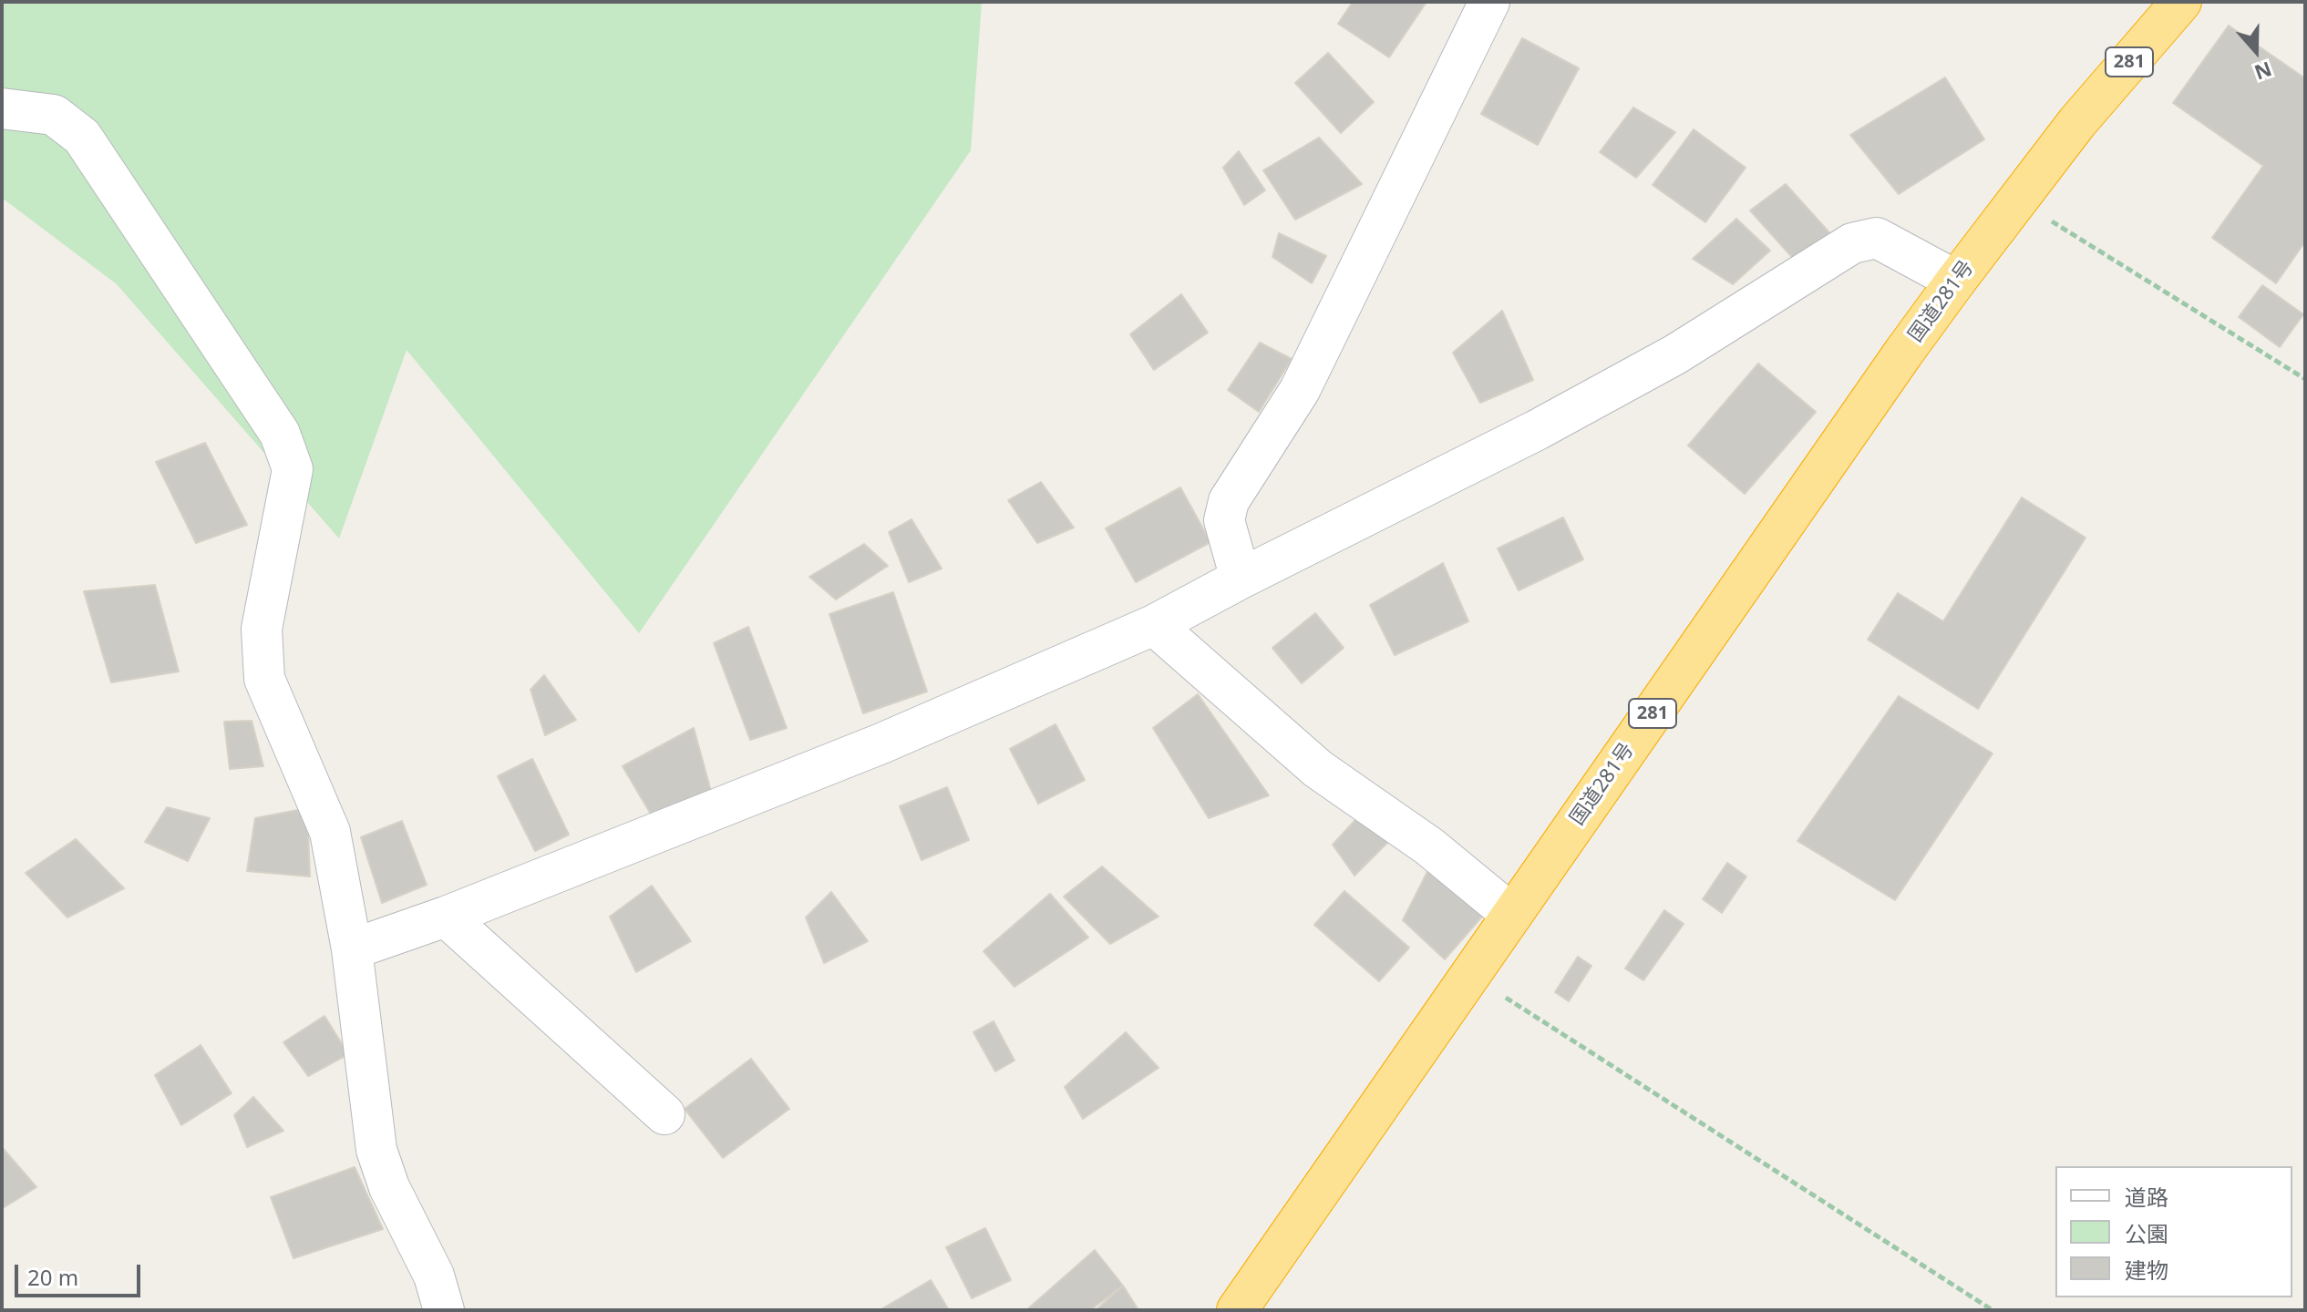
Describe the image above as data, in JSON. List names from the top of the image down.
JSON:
{
  "streets": {
    "highway": ["281", "国道281号"]
  },
  "crossings": [
    ["281", "国道281号"]
  ],
  "legend": ["道路", "公園", "建物"],
  "scale_bar": "20 m",
  "north": "bottom"
}
